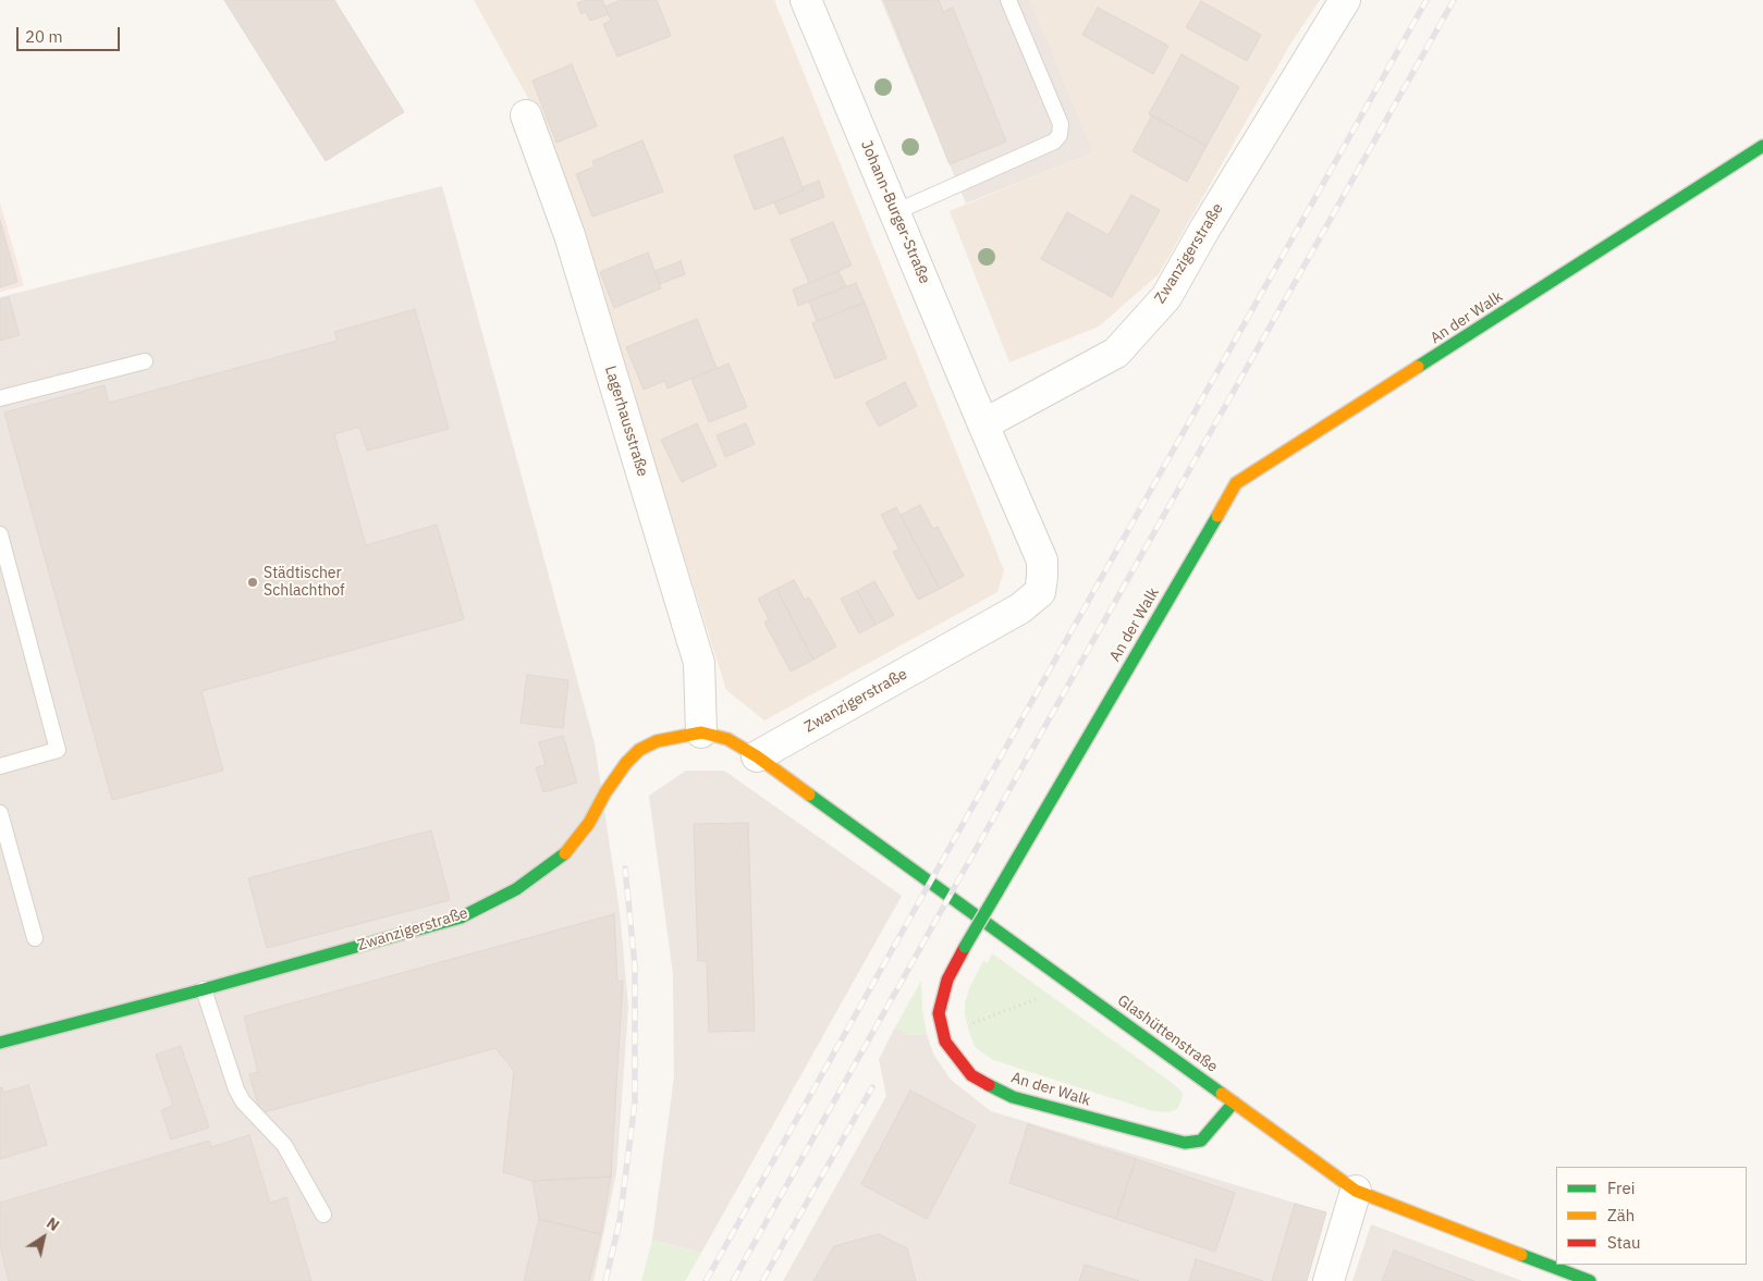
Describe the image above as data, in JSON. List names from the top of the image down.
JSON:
{
  "streets": {
    "street": [
      "Johann-Burger-Straße",
      "Zwanzigerstraße",
      "An der Walk",
      "Lagerhausstraße",
      "Glashüttenstraße"
    ]
  },
  "crossings": [
    ["Johann-Burger-Straße", "Zwanzigerstraße"],
    ["Zwanzigerstraße", "Lagerhausstraße"],
    ["Zwanzigerstraße", "Glashüttenstraße"],
    ["An der Walk", "Glashüttenstraße"]
  ],
  "places": ["Städtischer Schlachthof"],
  "legend": ["Frei", "Zäh", "Stau"],
  "scale_bar": "20 m",
  "north": "top right"
}
